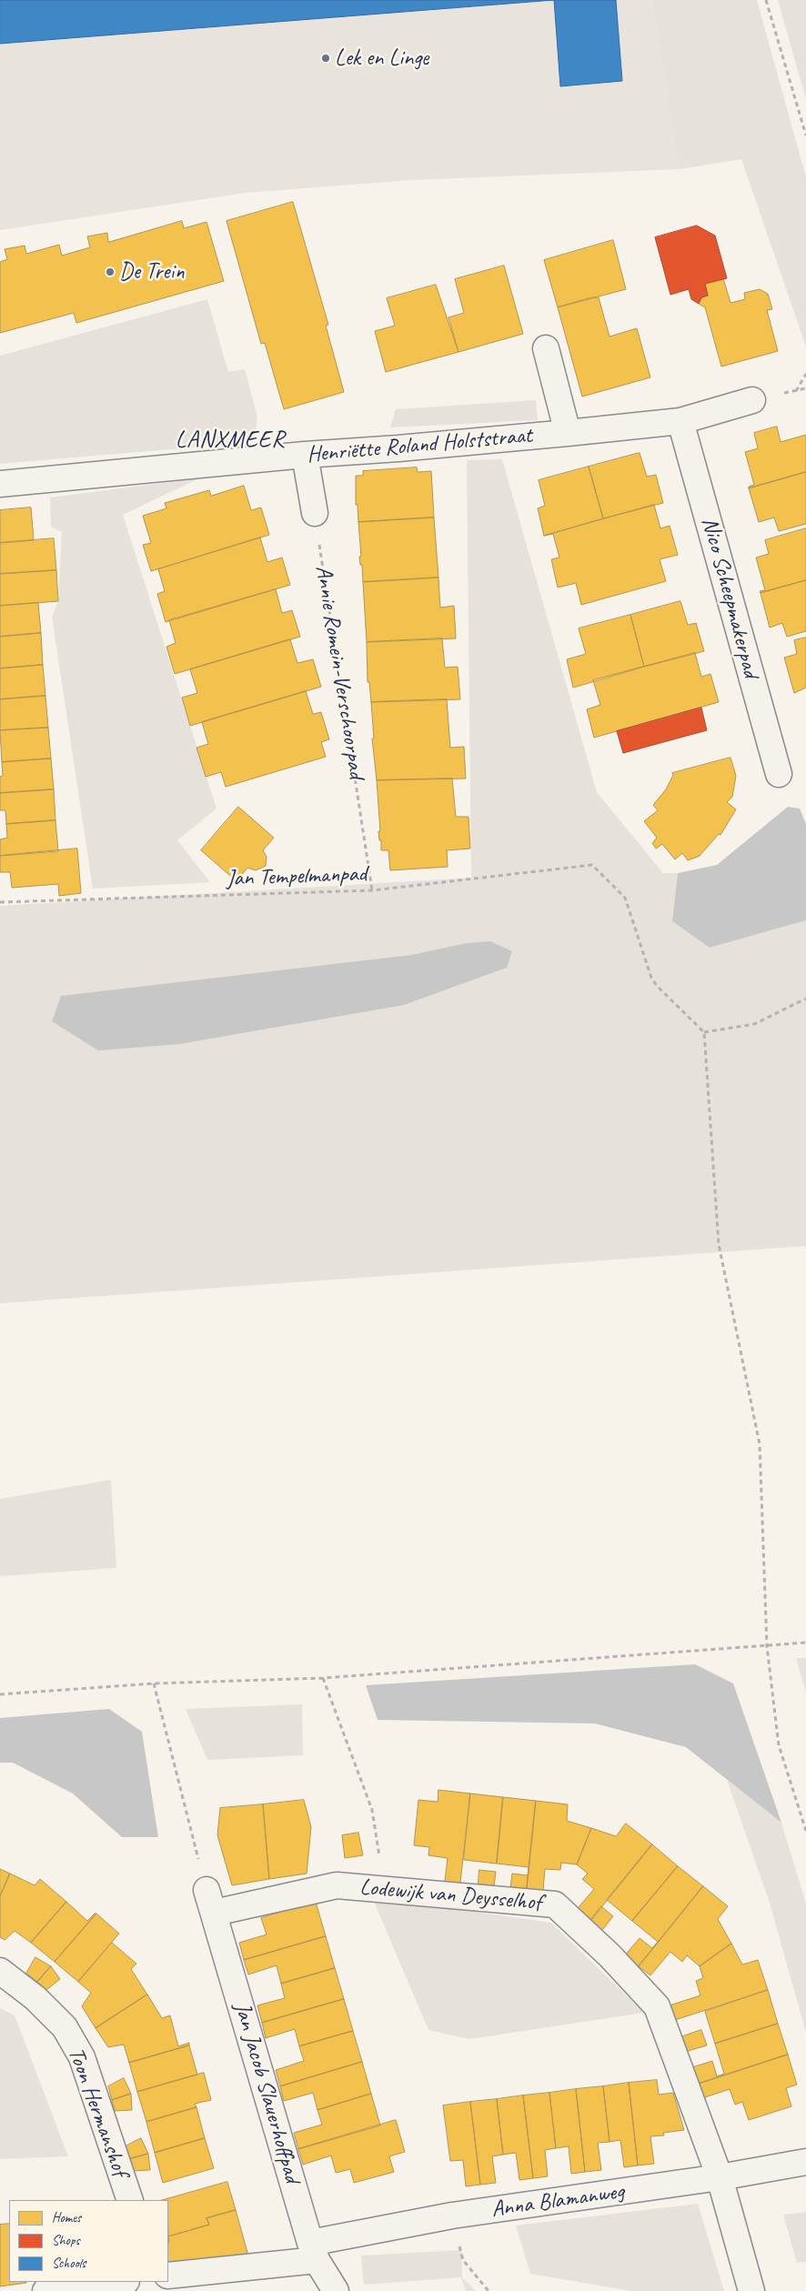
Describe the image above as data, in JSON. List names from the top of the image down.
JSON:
{
  "streets": {
    "street": [
      "Henriëtte Roland Holststraat",
      "Nico Scheepmakerpad",
      "Lodewijk van Deysselhof",
      "Jan Jacob Slauerhoffpad",
      "Toon Hermanshof",
      "Anna Blamanweg"
    ],
    "path": ["Annie Romein-Verschoorpad", "Jan Tempelmanpad"]
  },
  "crossings": [
    ["Henriëtte Roland Holststraat", "Nico Scheepmakerpad"],
    ["Annie Romein-Verschoorpad", "Jan Tempelmanpad"],
    ["Lodewijk van Deysselhof", "Jan Jacob Slauerhoffpad"],
    ["Lodewijk van Deysselhof", "Anna Blamanweg"],
    ["Jan Jacob Slauerhoffpad", "Anna Blamanweg"]
  ],
  "districts": ["LANXMEER"],
  "places": ["Lek en Linge", "De Trein"],
  "legend": ["Homes", "Shops", "Schools"]
}
